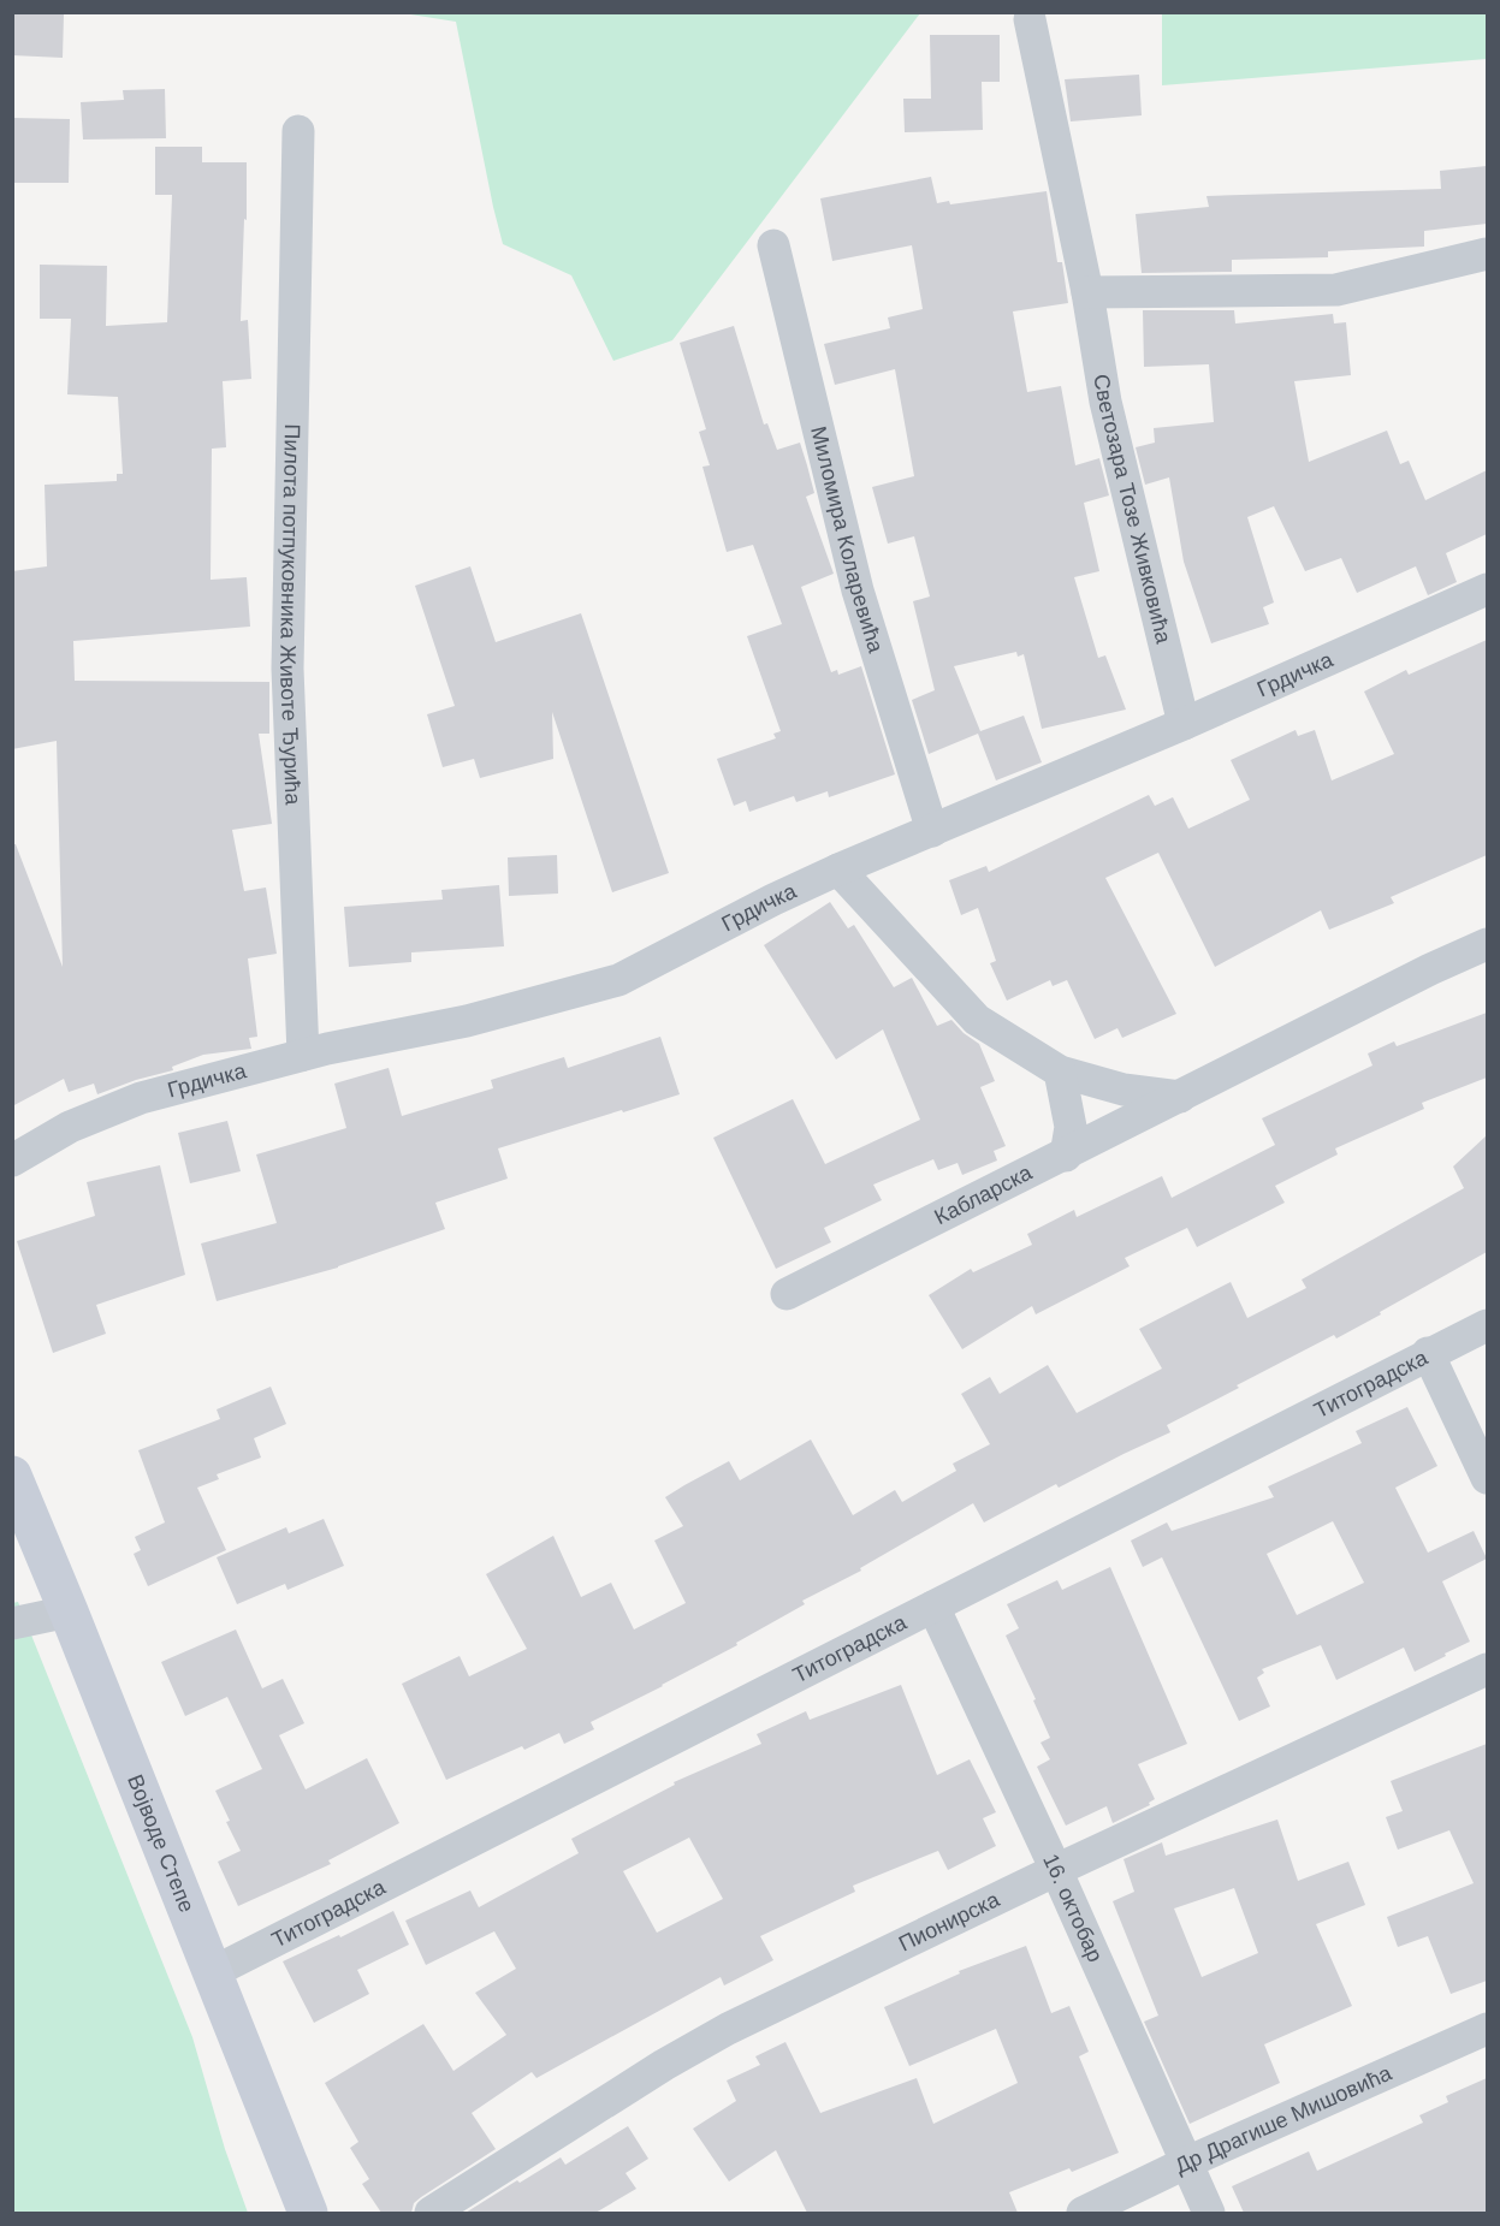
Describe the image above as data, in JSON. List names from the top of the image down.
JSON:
{
  "streets": {
    "street": [
      "Светозара Тозе Живковића",
      "Миломира Коларевића",
      "Пилота потпуковника Животе Ђурића",
      "Грдичка",
      "Кабларска",
      "Титоградска",
      "Војводе Степе",
      "16. октобар",
      "Пионирска",
      "Др Драгише Мишовића"
    ]
  },
  "crossings": [
    ["Светозара Тозе Живковића", "Грдичка"],
    ["Миломира Коларевића", "Грдичка"],
    ["Пилота потпуковника Животе Ђурића", "Грдичка"],
    ["Титоградска", "Војводе Степе"],
    ["Титоградска", "16. октобар"],
    ["16. октобар", "Пионирска"],
    ["16. октобар", "Др Драгише Мишовића"]
  ]
}
